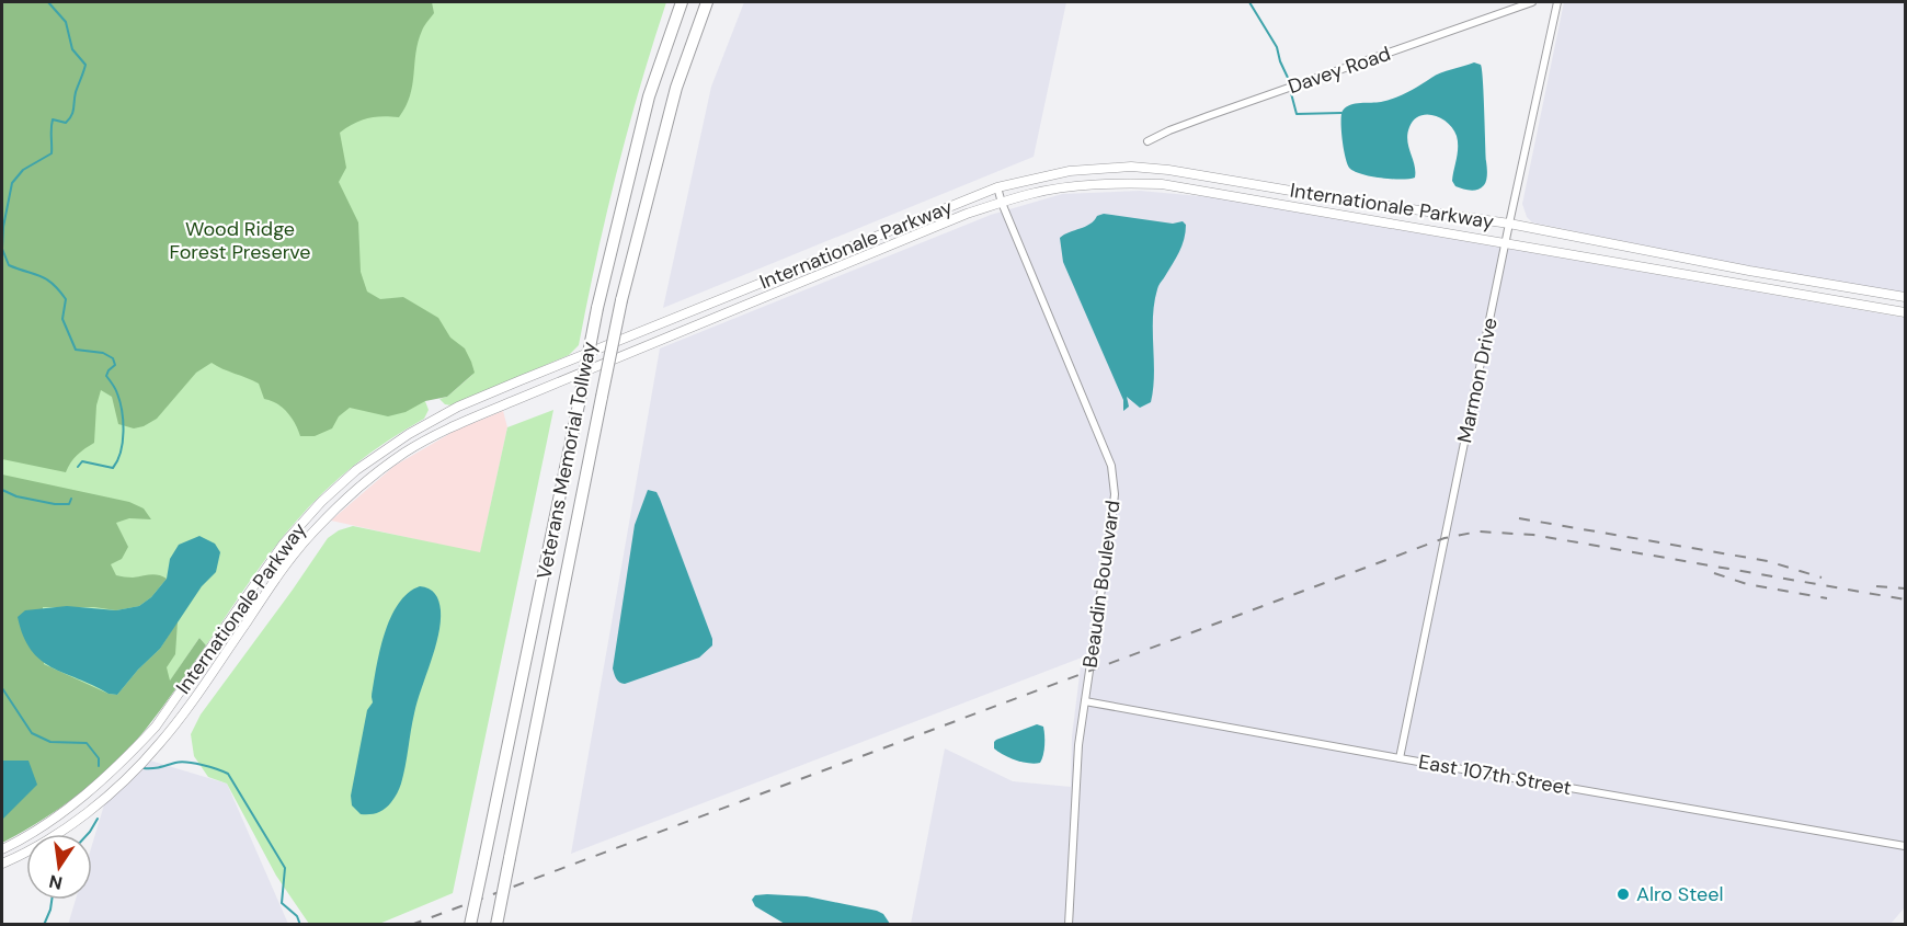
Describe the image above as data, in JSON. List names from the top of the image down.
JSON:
{
  "streets": {
    "highway": ["Veterans Memorial Tollway"],
    "street": [
      "Davey Road",
      "Internationale Parkway",
      "Marmon Drive",
      "Beaudin Boulevard",
      "East 107th Street"
    ]
  },
  "crossings": [
    ["Internationale Parkway", "Marmon Drive"],
    ["Internationale Parkway", "Beaudin Boulevard"],
    ["Marmon Drive", "East 107th Street"],
    ["Beaudin Boulevard", "East 107th Street"]
  ],
  "parks": ["Wood Ridge Forest Preserve"],
  "places": ["Alro Steel"],
  "north": "bottom"
}
